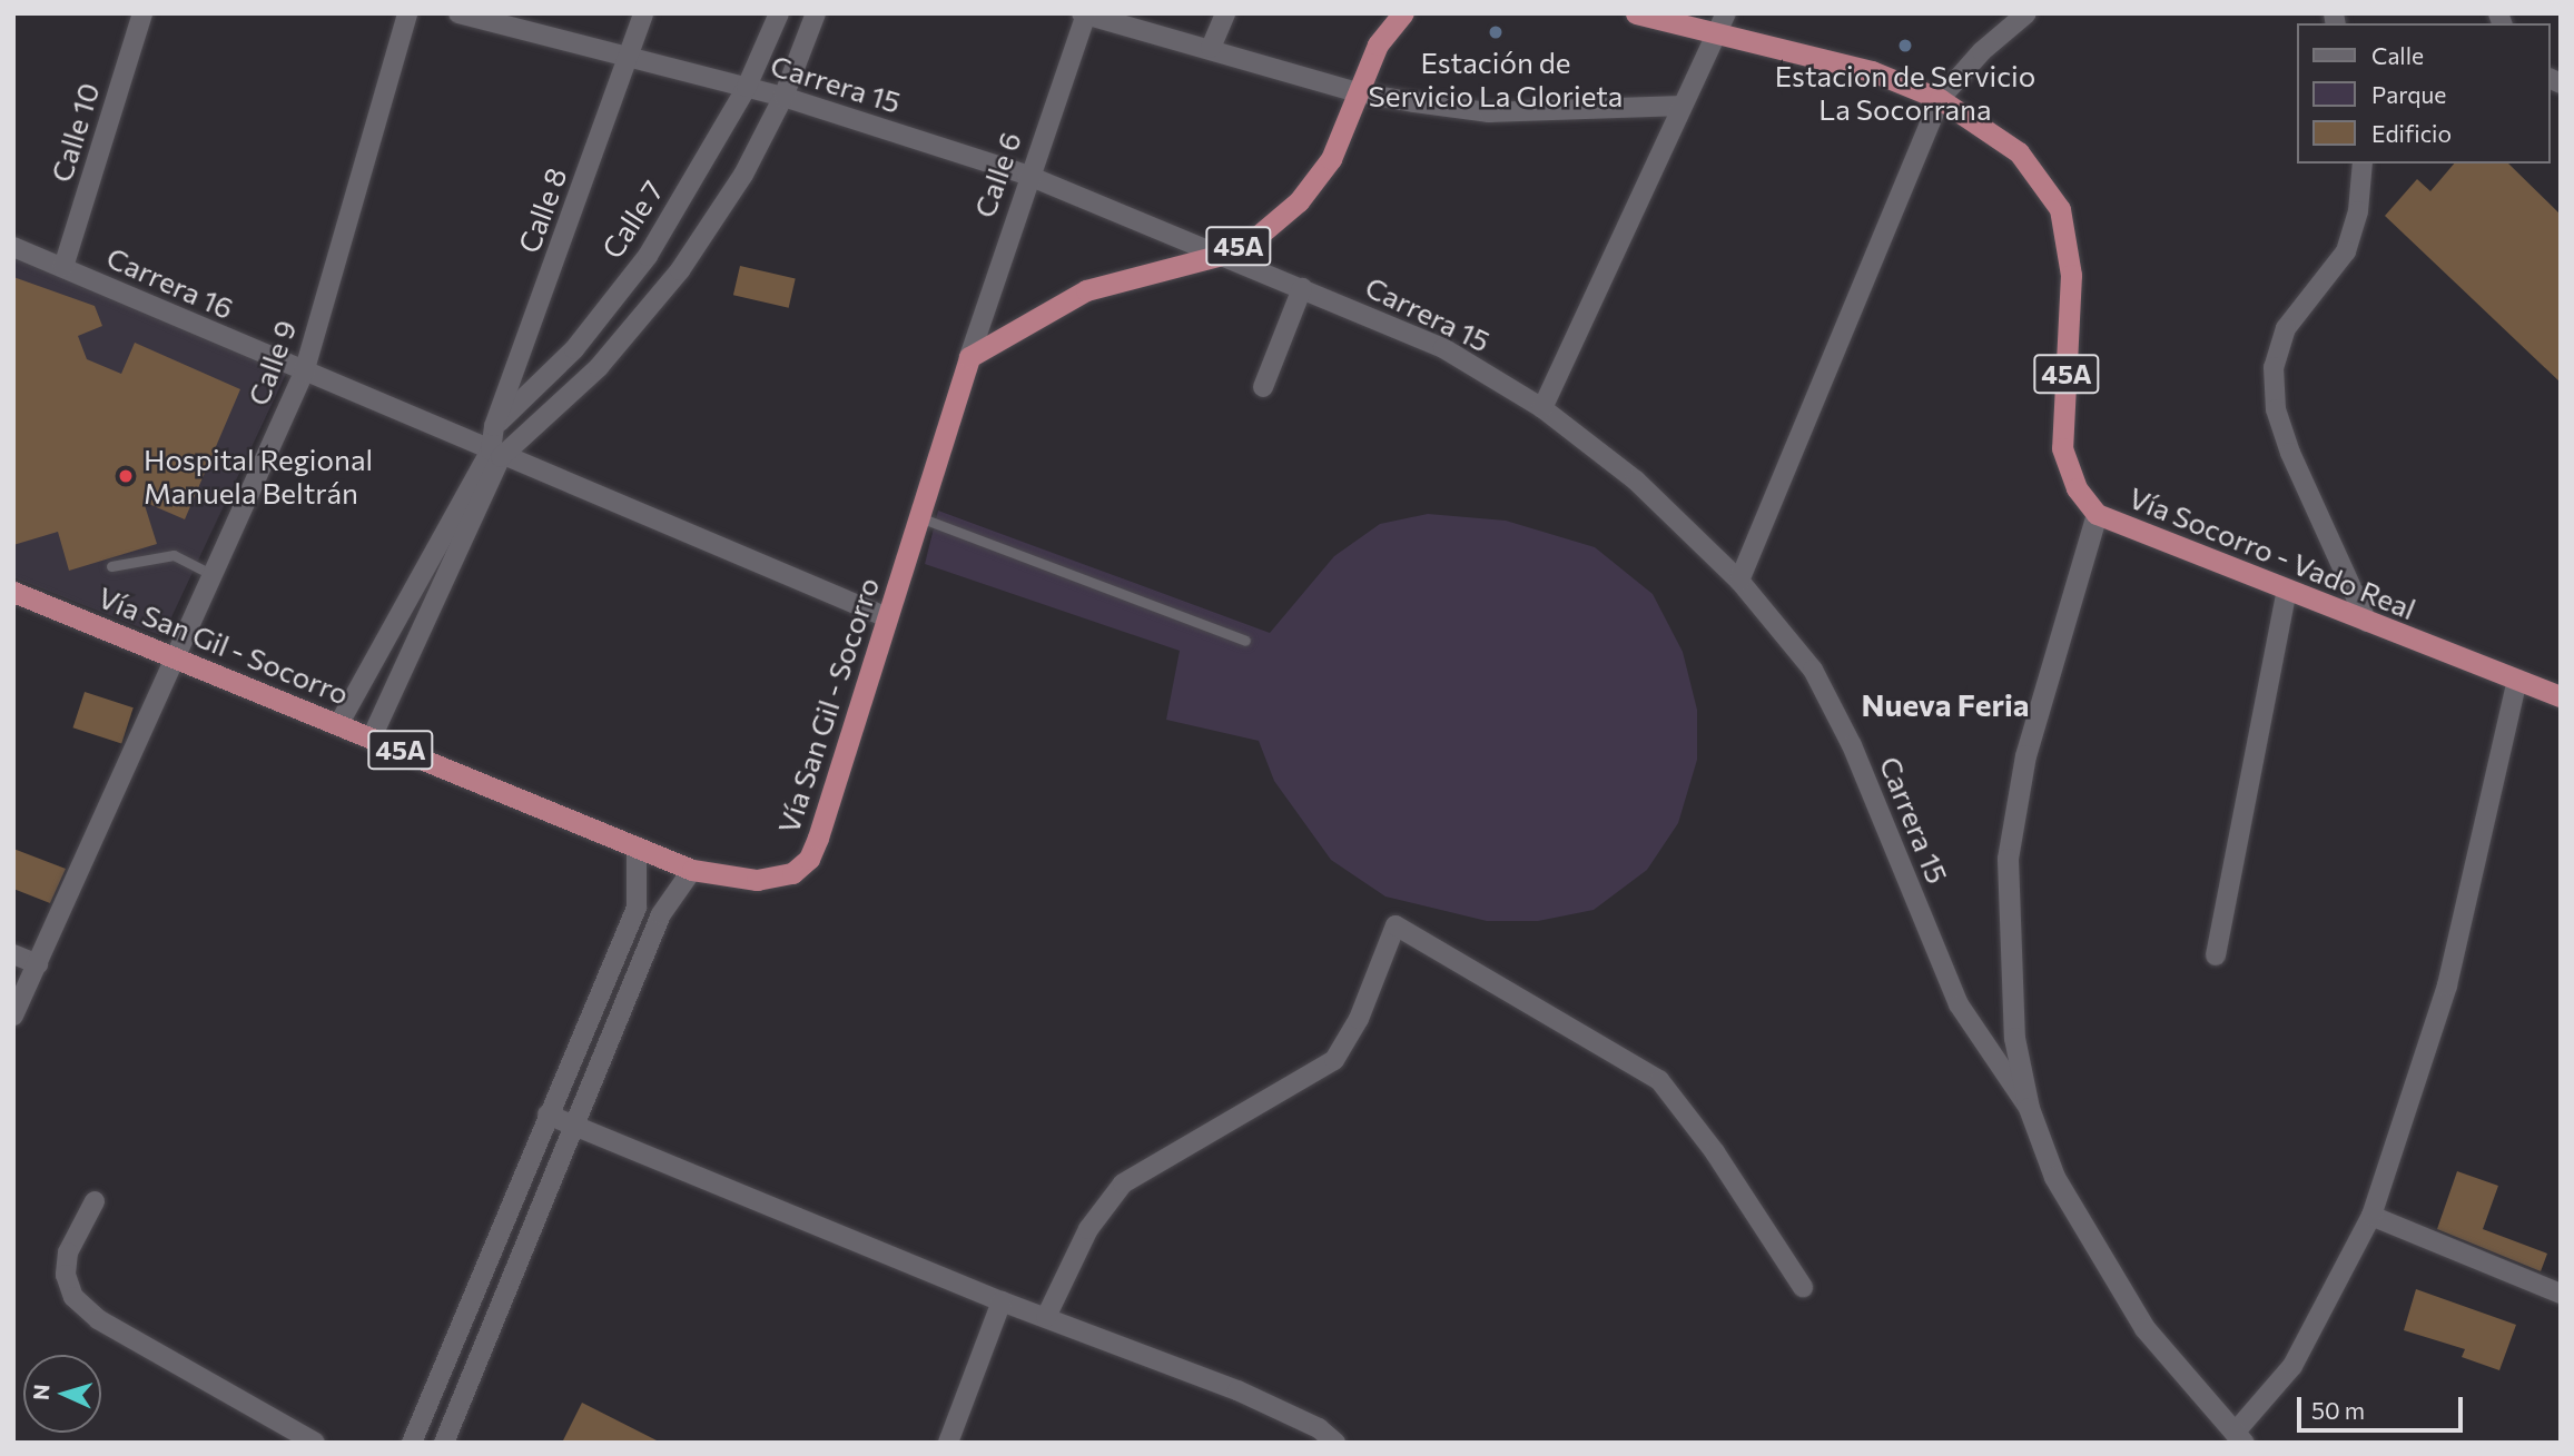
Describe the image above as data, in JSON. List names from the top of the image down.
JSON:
{
  "streets": {
    "highway": ["45A", "Vía Socorro - Vado Real", "Vía San Gil - Socorro"],
    "street": [
      "Carrera 15",
      "Calle 10",
      "Calle 6",
      "Calle 8",
      "Calle 7",
      "Carrera 16",
      "Calle 9"
    ]
  },
  "crossings": [
    ["Carrera 15", "Calle 6"],
    ["Carrera 15", "Calle 8"],
    ["Carrera 15", "Calle 7"],
    ["Carrera 15", "45A"],
    ["Calle 10", "Carrera 16"],
    ["Calle 6", "45A"],
    ["Calle 6", "Vía San Gil - Socorro"],
    ["Calle 8", "Calle 7"],
    ["Calle 8", "Carrera 16"],
    ["45A", "Vía San Gil - Socorro"],
    ["Carrera 16", "Calle 9"],
    ["Carrera 16", "Vía San Gil - Socorro"],
    ["Calle 9", "Vía San Gil - Socorro"]
  ],
  "districts": ["Nueva Feria"],
  "places": ["Estación de Servicio La Glorieta", "Estacion de Servicio La Socorrana", "Hospital Regional Manuela Beltrán"],
  "legend": ["Calle", "Parque", "Edificio"],
  "scale_bar": "50 m",
  "north": "left"
}
